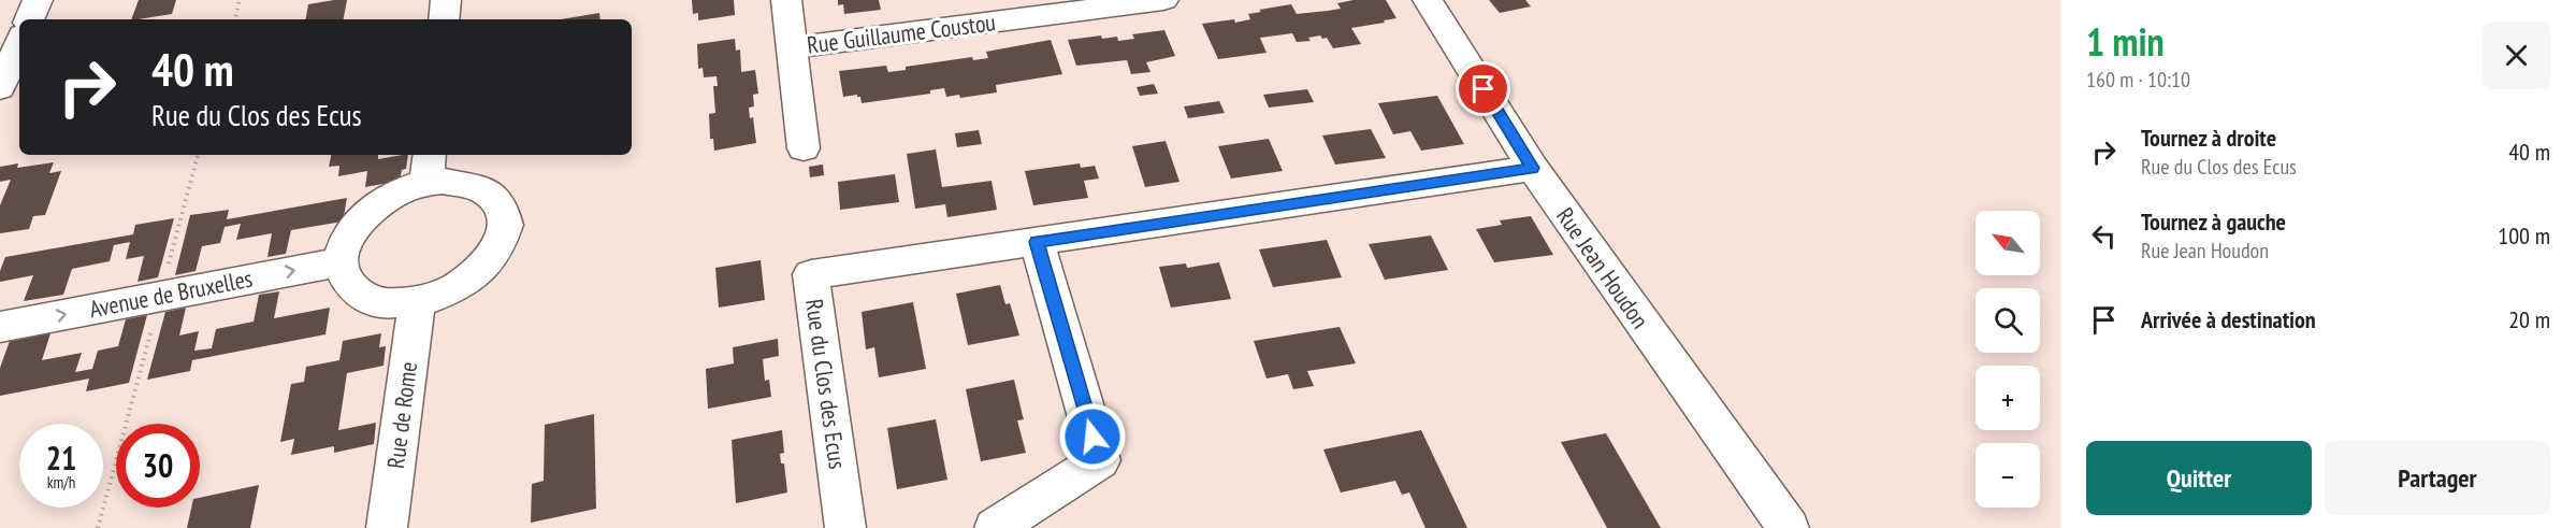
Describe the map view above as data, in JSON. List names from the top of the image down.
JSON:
{
  "streets": {
    "street": [
      "Rue Guillaume Coustou",
      "Rue Jean Houdon",
      "Avenue de Bruxelles",
      "Rue du Clos des Ecus",
      "Rue de Rome"
    ]
  },
  "crossings": [
    ["Rue Jean Houdon", "Rue du Clos des Ecus"],
    ["Avenue de Bruxelles", "Rue de Rome"]
  ],
  "one_way": ["Avenue de Bruxelles"],
  "north": "top left",
  "page": {
    "heading": ["1 min", "160 m · 10:10"],
    "turn": ["40 m", "Rue du Clos des Ecus"],
    "list": [
      {
        "name": "Tournez à droite",
        "note": "Rue du Clos des Ecus",
        "value": "40 m"
      },
      {
        "name": "Tournez à gauche",
        "note": "Rue Jean Houdon",
        "value": "100 m"
      },
      {
        "name": "Arrivée à destination",
        "value": "20 m"
      }
    ],
    "map_buttons": ["+", "−"],
    "speed": "21 km/h",
    "limit": "30",
    "buttons": ["Quitter", "Partager"]
  }
}
